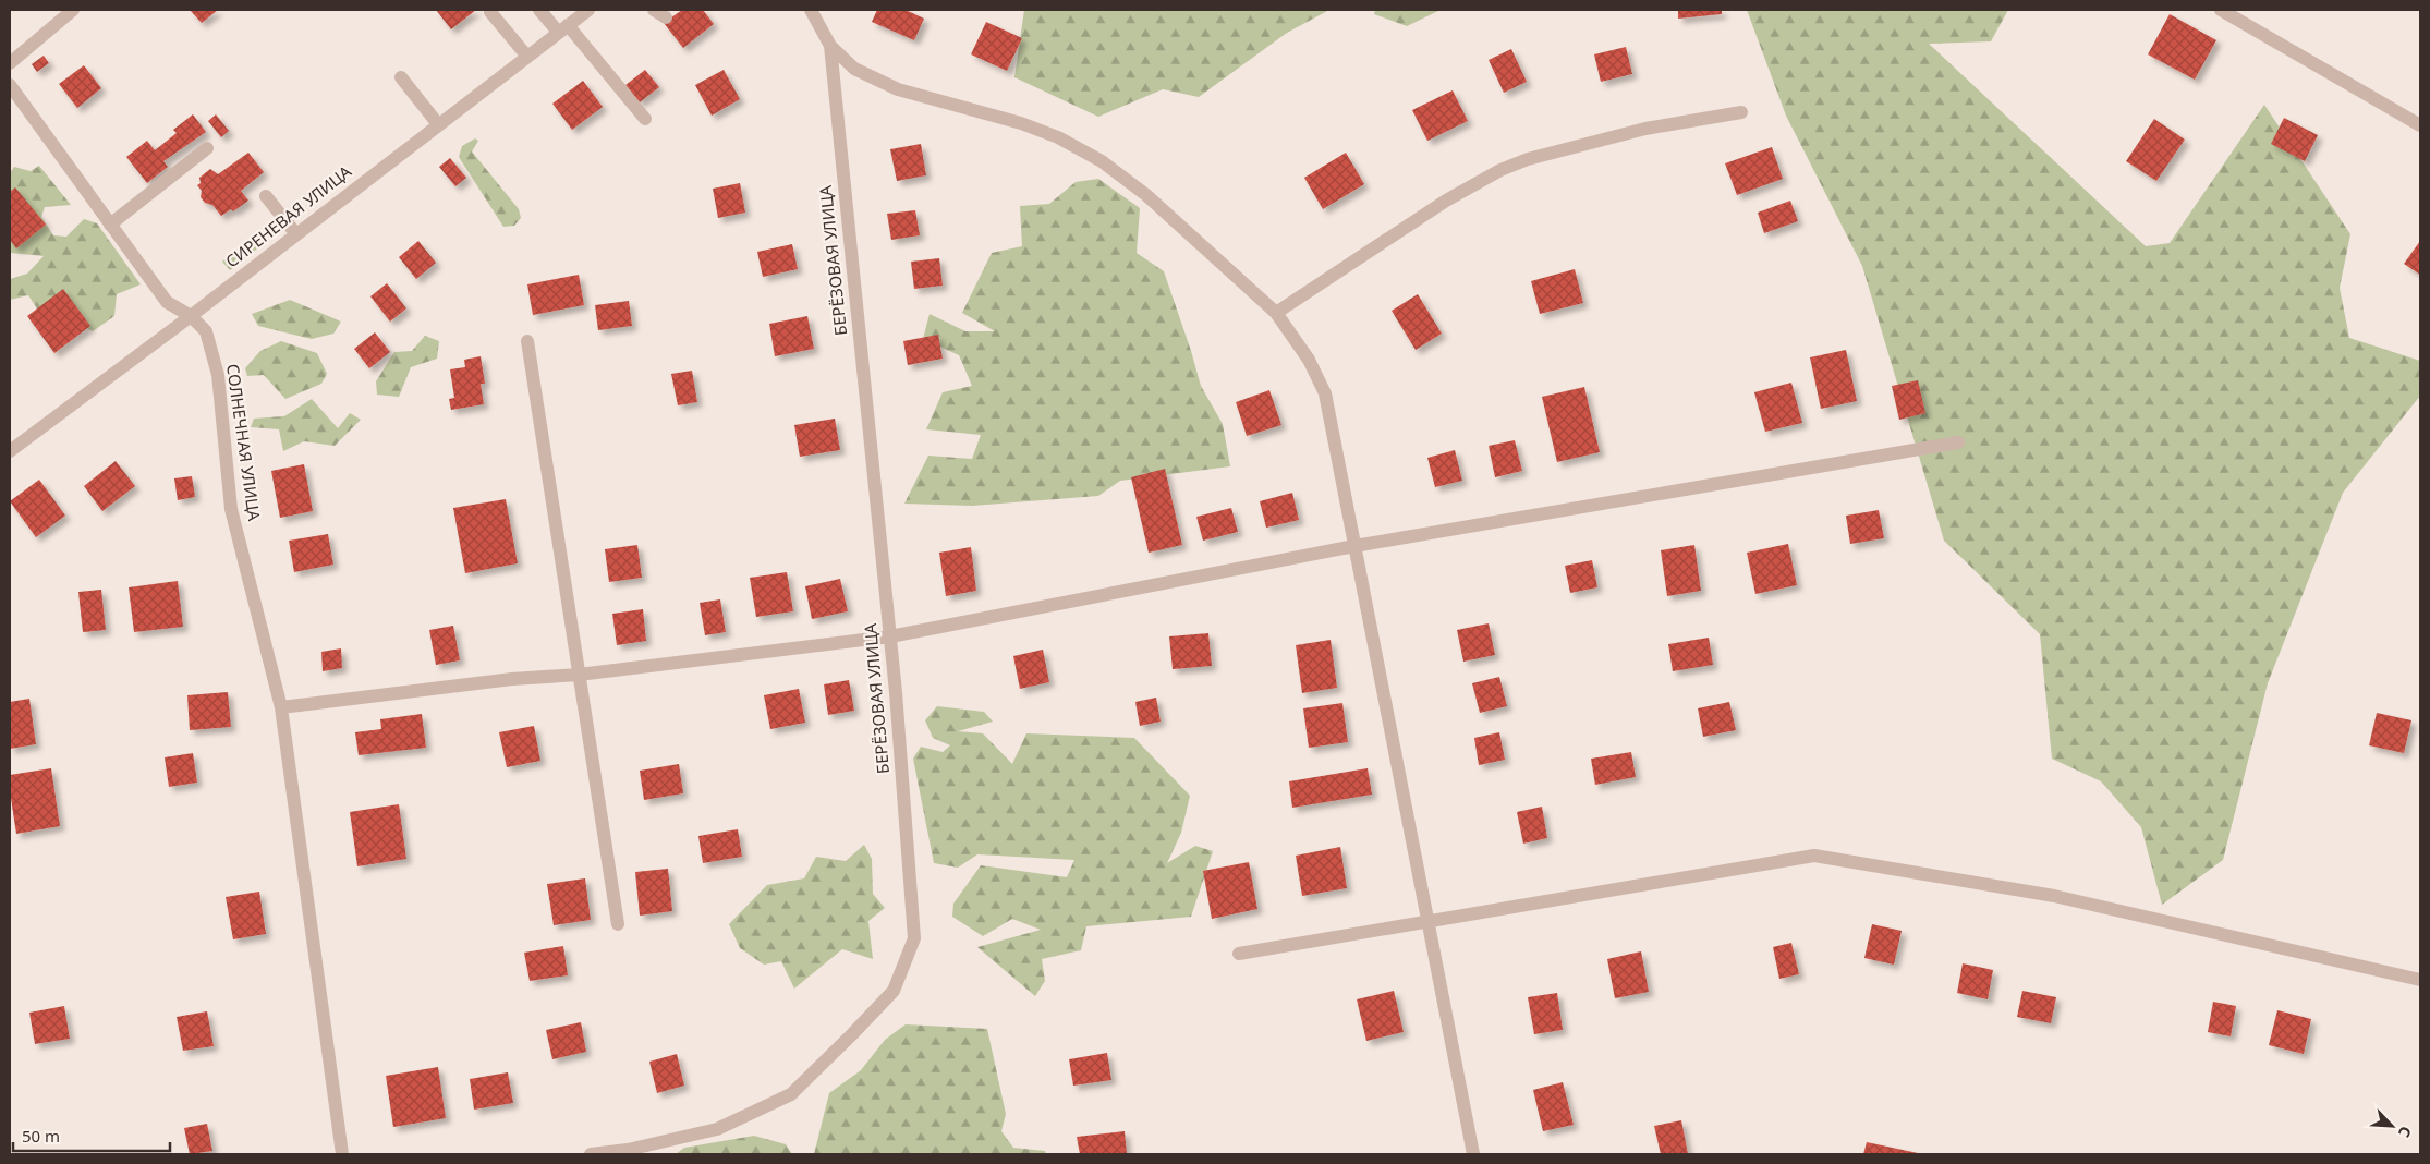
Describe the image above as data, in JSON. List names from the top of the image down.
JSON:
{
  "streets": {
    "street": ["СИРЕНЕВАЯ УЛИЦА", "БЕРЁЗОВАЯ УЛИЦА", "СОЛНЕЧНАЯ УЛИЦА"]
  },
  "crossings": [
    ["СИРЕНЕВАЯ УЛИЦА", "СОЛНЕЧНАЯ УЛИЦА"]
  ],
  "scale_bar": "50 m",
  "north": "bottom right"
}
